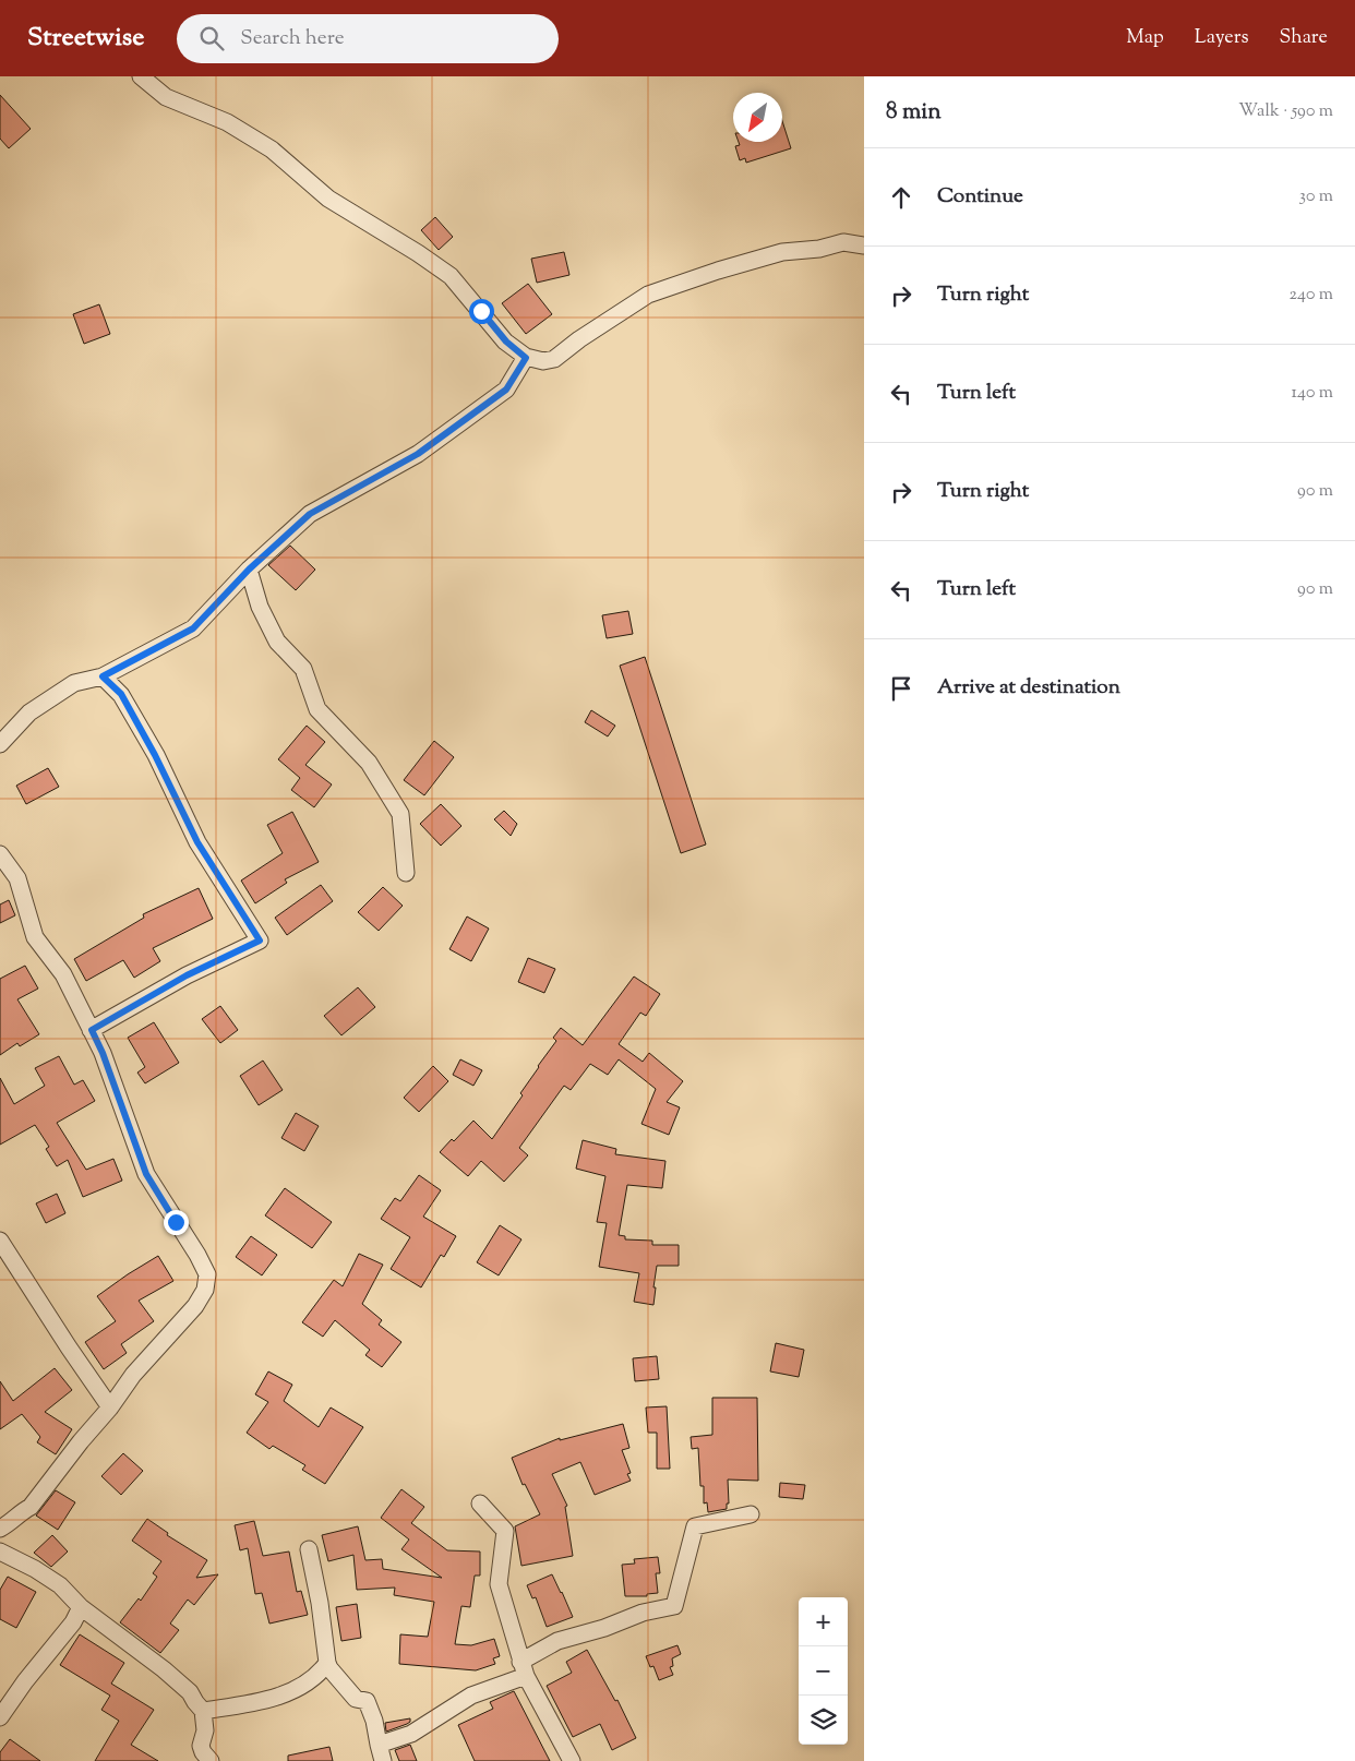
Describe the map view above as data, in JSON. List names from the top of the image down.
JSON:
{
  "north": "bottom left",
  "page": {
    "header": "Streetwise",
    "search": "Search here",
    "nav": ["Map", "Layers", "Share"],
    "heading": ["8 min", "Walk · 590 m"],
    "list": [
      ["Continue", "30 m"],
      ["Turn right", "240 m"],
      ["Turn left", "140 m"],
      ["Turn right", "90 m"],
      ["Turn left", "90 m"],
      "Arrive at destination"
    ],
    "map_buttons": ["+", "−"]
  }
}
